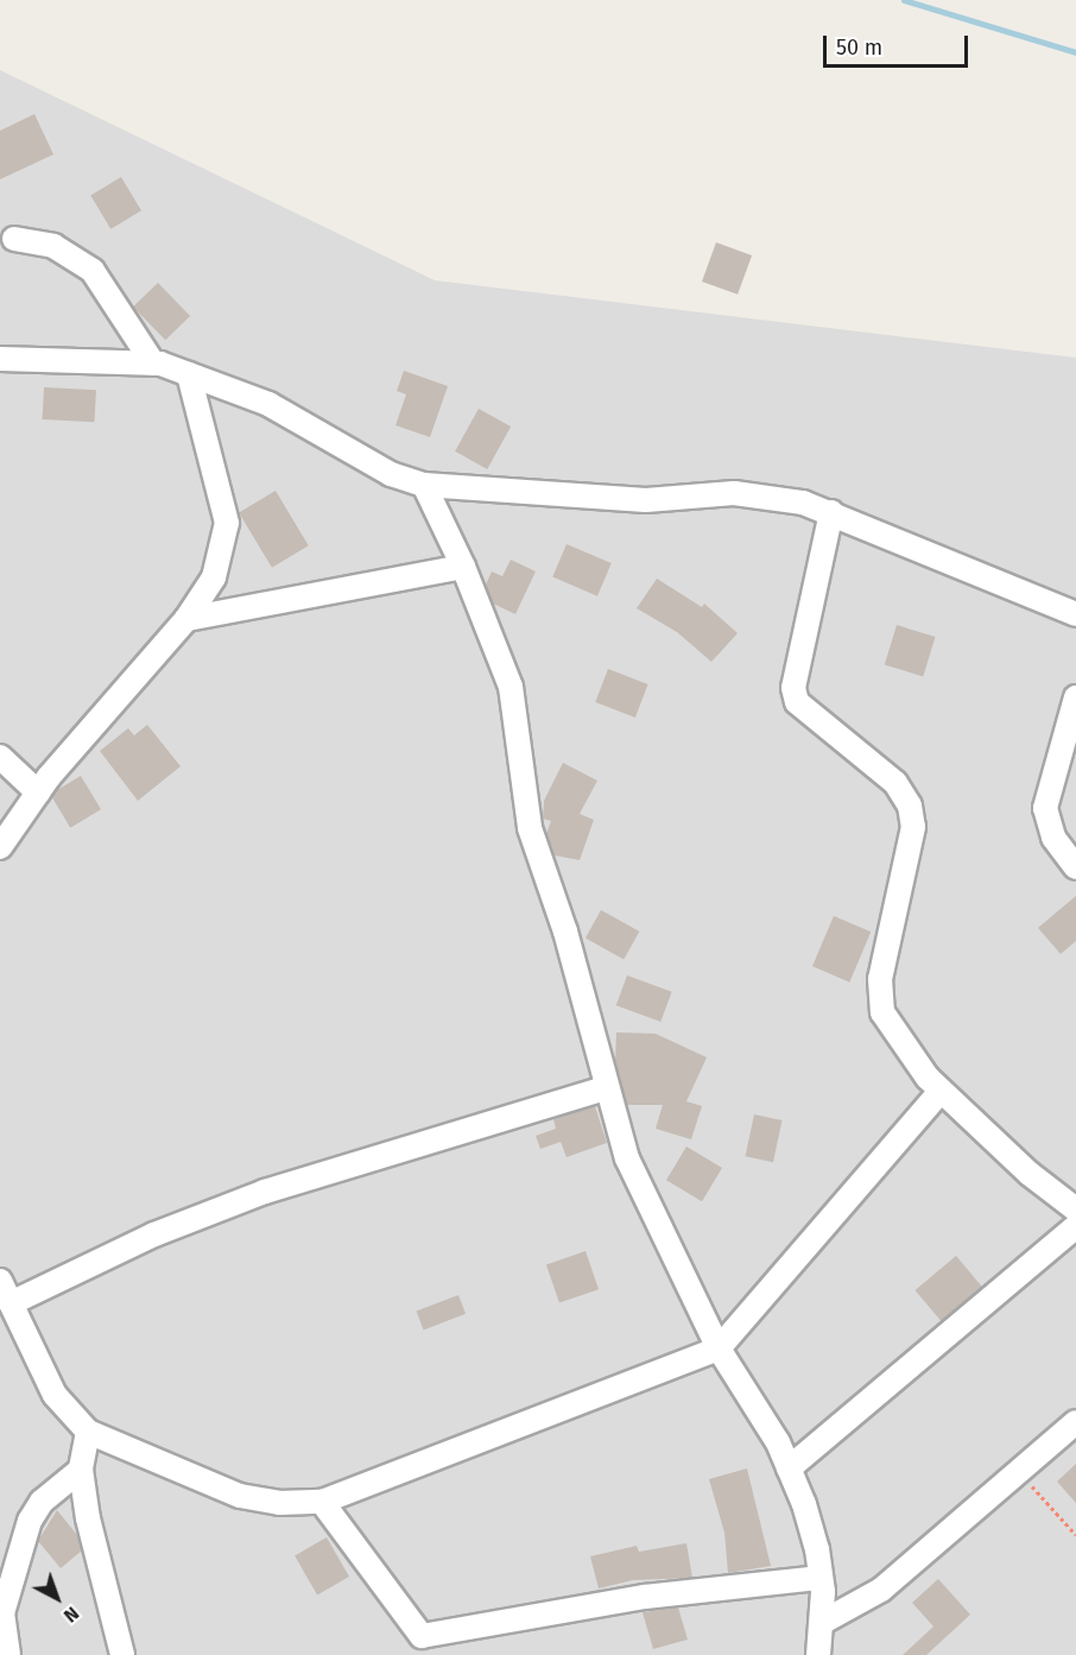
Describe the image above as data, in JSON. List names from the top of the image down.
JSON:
{
  "scale_bar": "50 m",
  "north": "bottom right"
}
